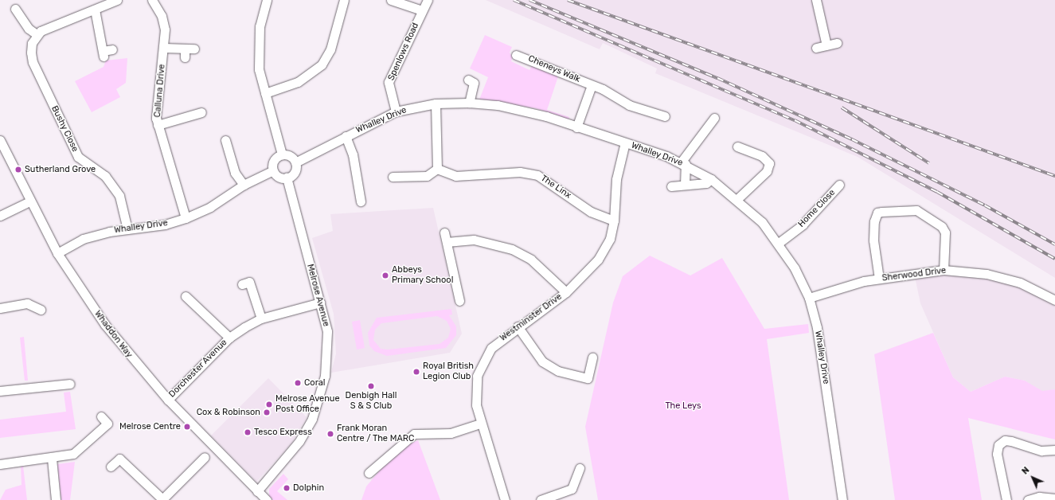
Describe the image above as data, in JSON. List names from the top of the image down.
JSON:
{
  "streets": {
    "street": [
      "Spenlows Road",
      "Cheneys Walk",
      "Calluna Drive",
      "Whalley Drive",
      "Bushy Close",
      "The Linx",
      "Home Close",
      "Sherwood Drive",
      "Melrose Avenue",
      "Westminster Drive",
      "Whaddon Way",
      "Dorchester Avenue"
    ]
  },
  "crossings": [
    ["Spenlows Road", "Whalley Drive"],
    ["Cheneys Walk", "Whalley Drive"],
    ["Calluna Drive", "Whalley Drive"],
    ["Whalley Drive", "Bushy Close"],
    ["Whalley Drive", "Home Close"],
    ["Whalley Drive", "Sherwood Drive"],
    ["Whalley Drive", "Melrose Avenue"],
    ["Whalley Drive", "Westminster Drive"],
    ["Whalley Drive", "Whaddon Way"],
    ["The Linx", "Westminster Drive"],
    ["Melrose Avenue", "Whaddon Way"],
    ["Melrose Avenue", "Dorchester Avenue"],
    ["Whaddon Way", "Dorchester Avenue"]
  ],
  "parks": ["The Leys"],
  "places": [
    "Sutherland Grove",
    "Abbeys Primary School",
    "Royal British Legion Club",
    "Coral",
    "Denbigh Hall S & S Club",
    "Melrose Avenue Post Office",
    "Cox & Robinson",
    "Melrose Centre",
    "Tesco Express",
    "Frank Moran Centre / The MARC",
    "Dolphin"
  ],
  "north": "top left"
}
